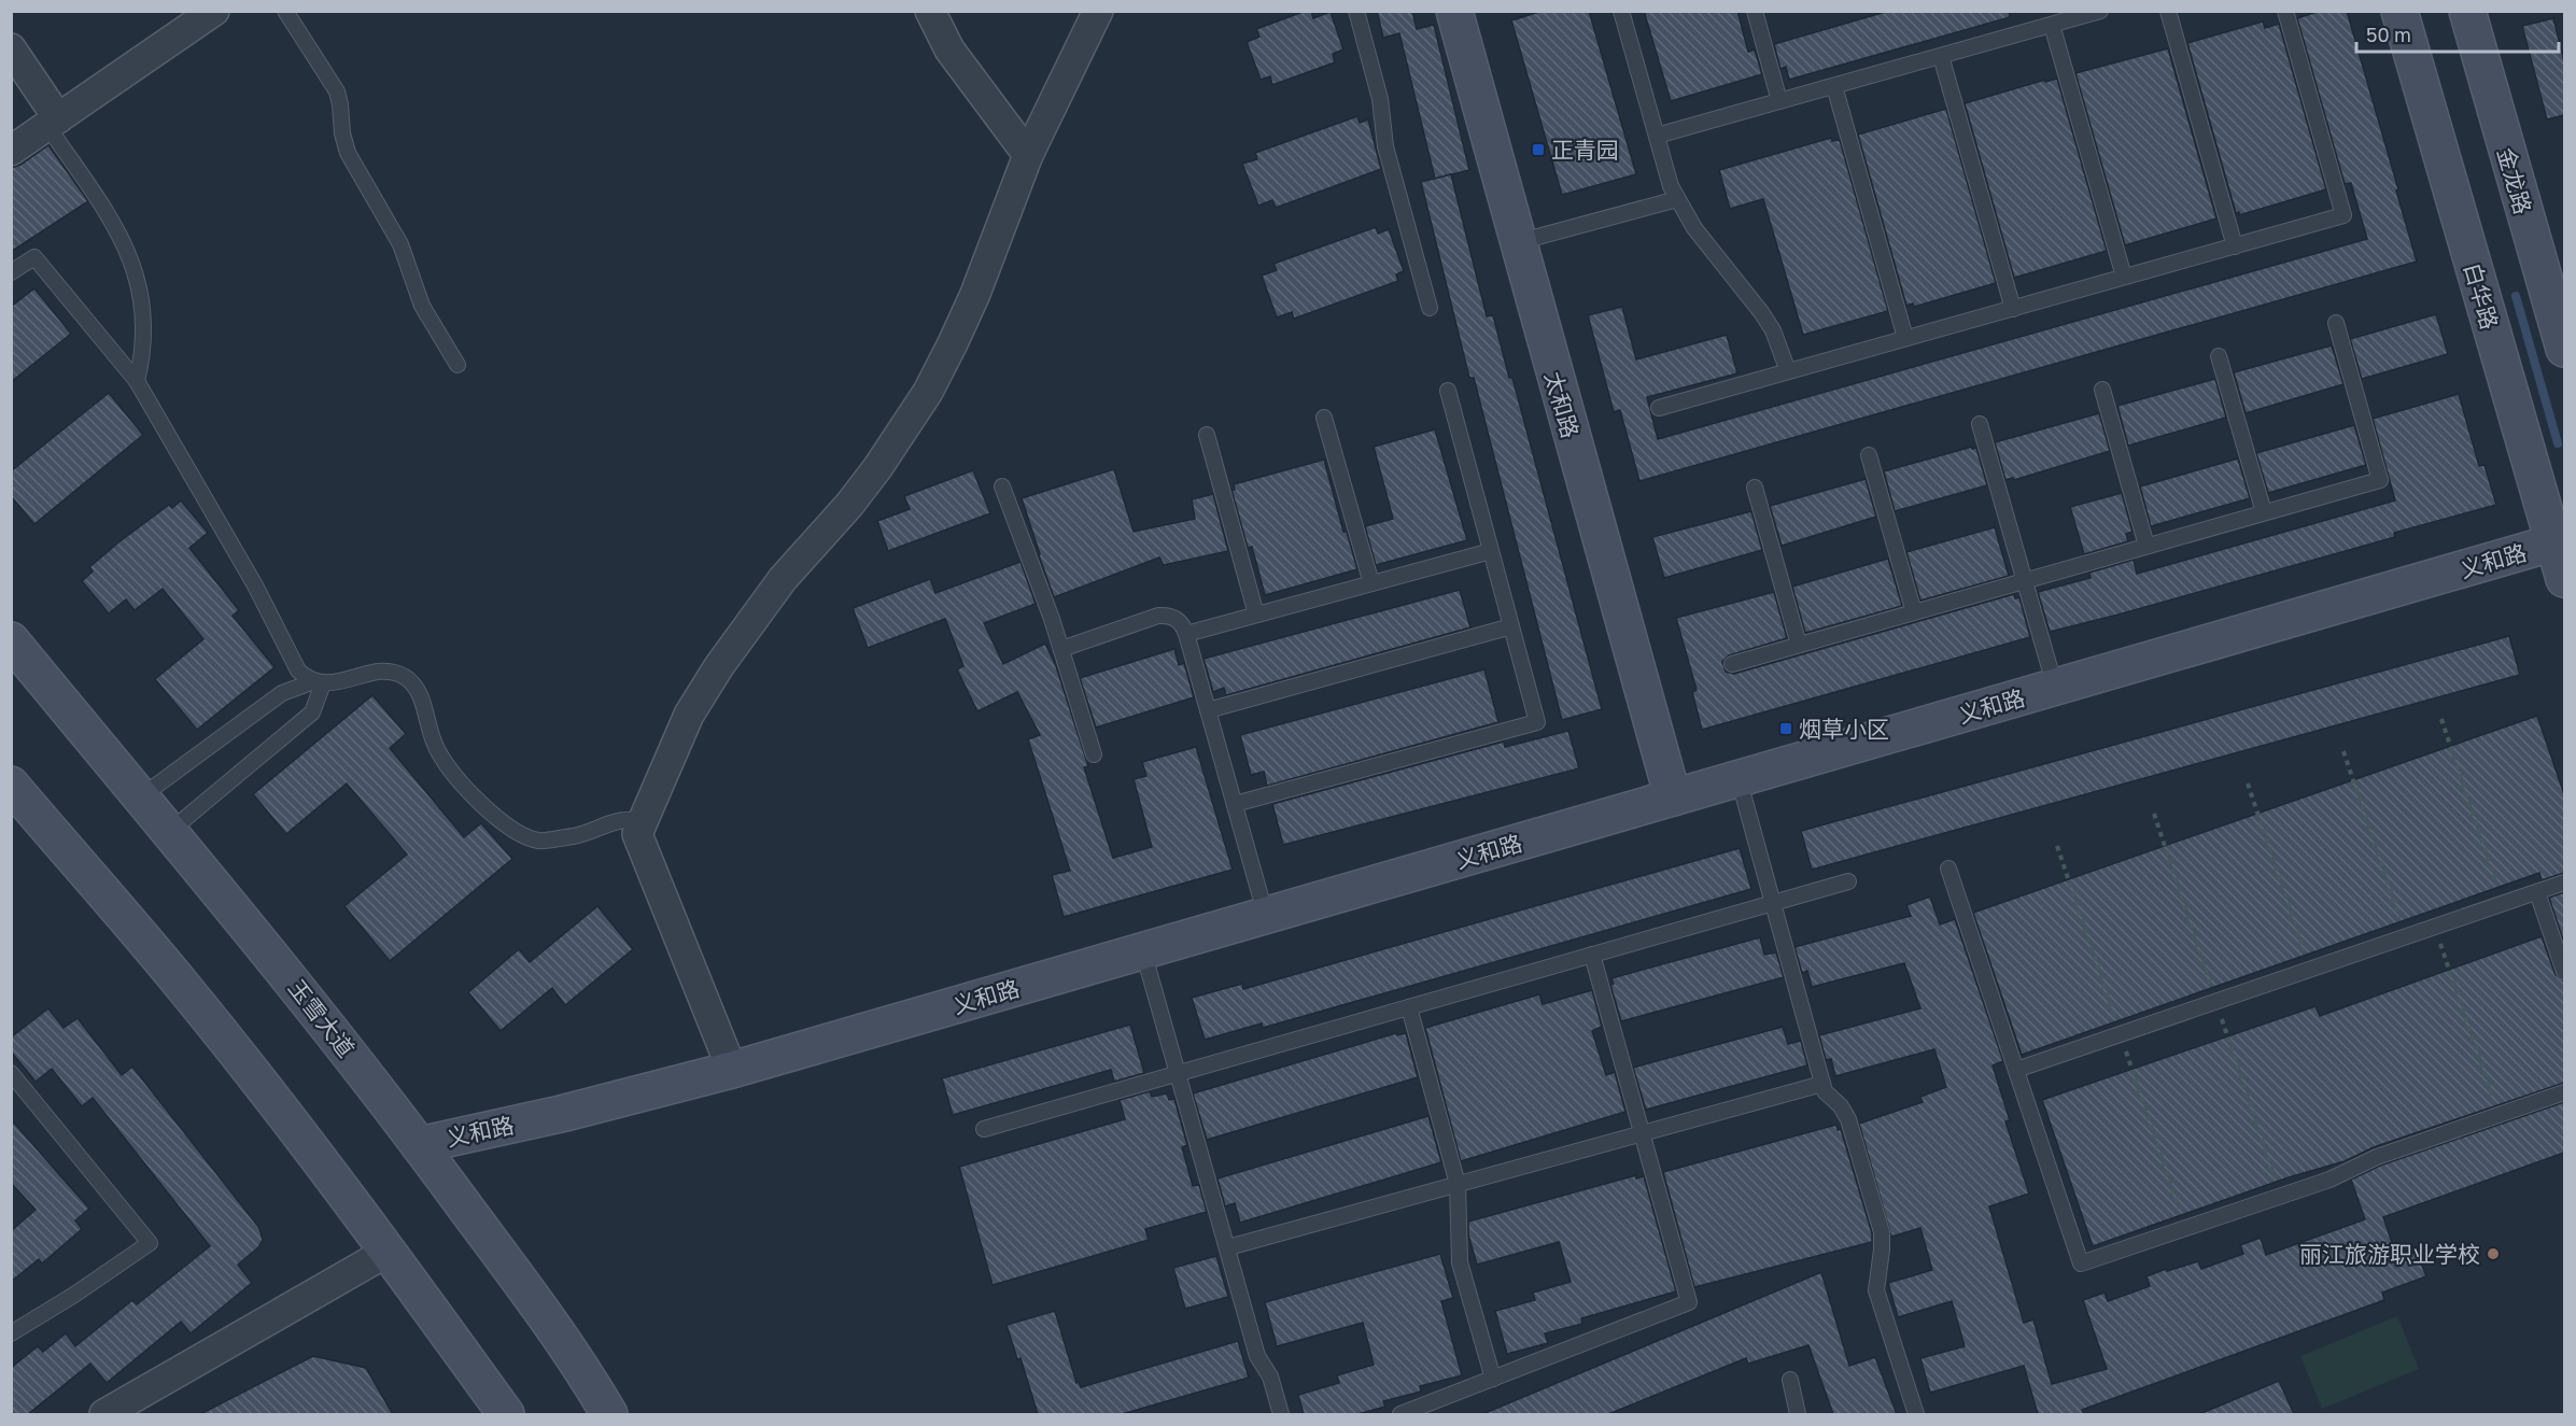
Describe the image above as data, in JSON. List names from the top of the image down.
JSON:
{
  "streets": {
    "street": [
      "金龙路",
      "白华路",
      "太和路",
      "义和路",
      "玉雪大道"
    ]
  },
  "crossings": [
    ["白华路", "义和路"],
    ["太和路", "义和路"],
    ["义和路", "玉雪大道"]
  ],
  "places": {
    "transit": ["正青园", "烟草小区"],
    "other": ["丽江旅游职业学校"]
  },
  "scale_bar": "50 m"
}
